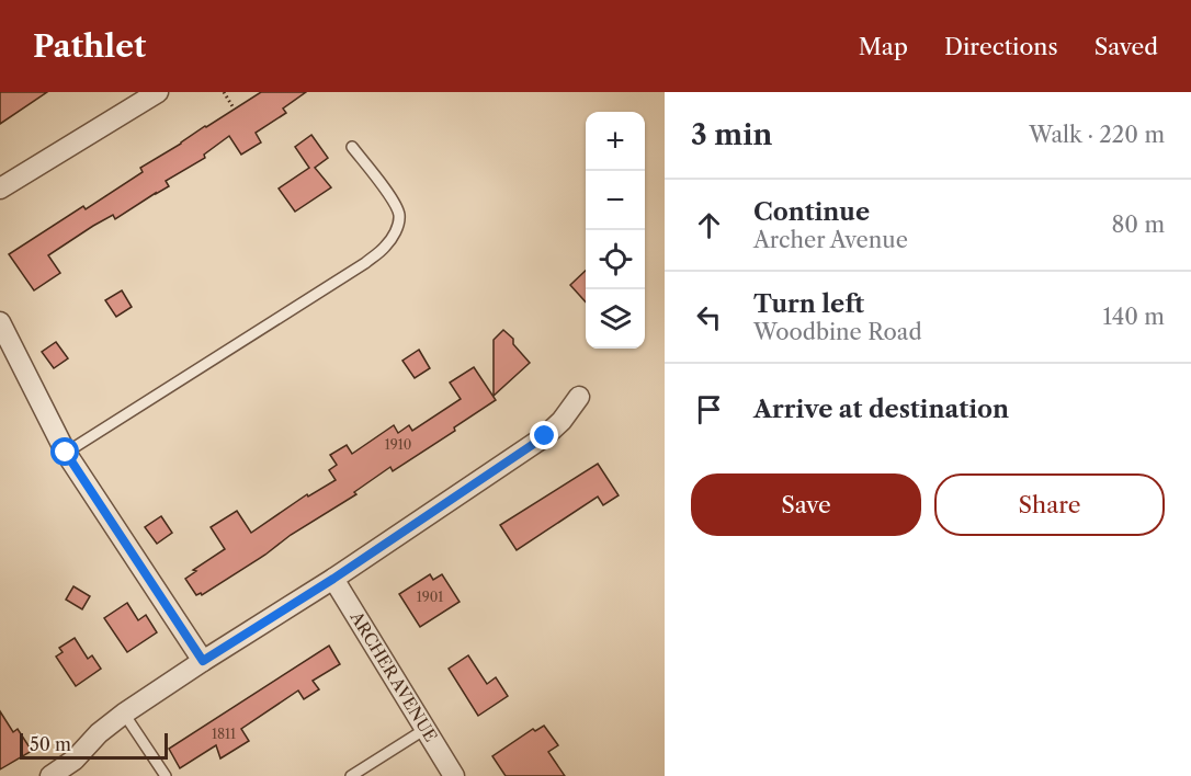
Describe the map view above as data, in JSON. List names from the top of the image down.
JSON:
{
  "streets": {
    "street": ["ARCHER AVENUE"]
  },
  "house_numbers": ["1910", "1901", "1811"],
  "scale_bar": "50 m",
  "page": {
    "header": "Pathlet",
    "nav": ["Map", "Directions", "Saved"],
    "heading": ["3 min", "Walk · 220 m"],
    "map_buttons": ["+", "−"],
    "list": [
      ["Continue", "Archer Avenue", "80 m"],
      ["Turn left", "Woodbine Road", "140 m"],
      "Arrive at destination"
    ],
    "buttons": ["Save", "Share"],
    "scale": "50 m"
  }
}
